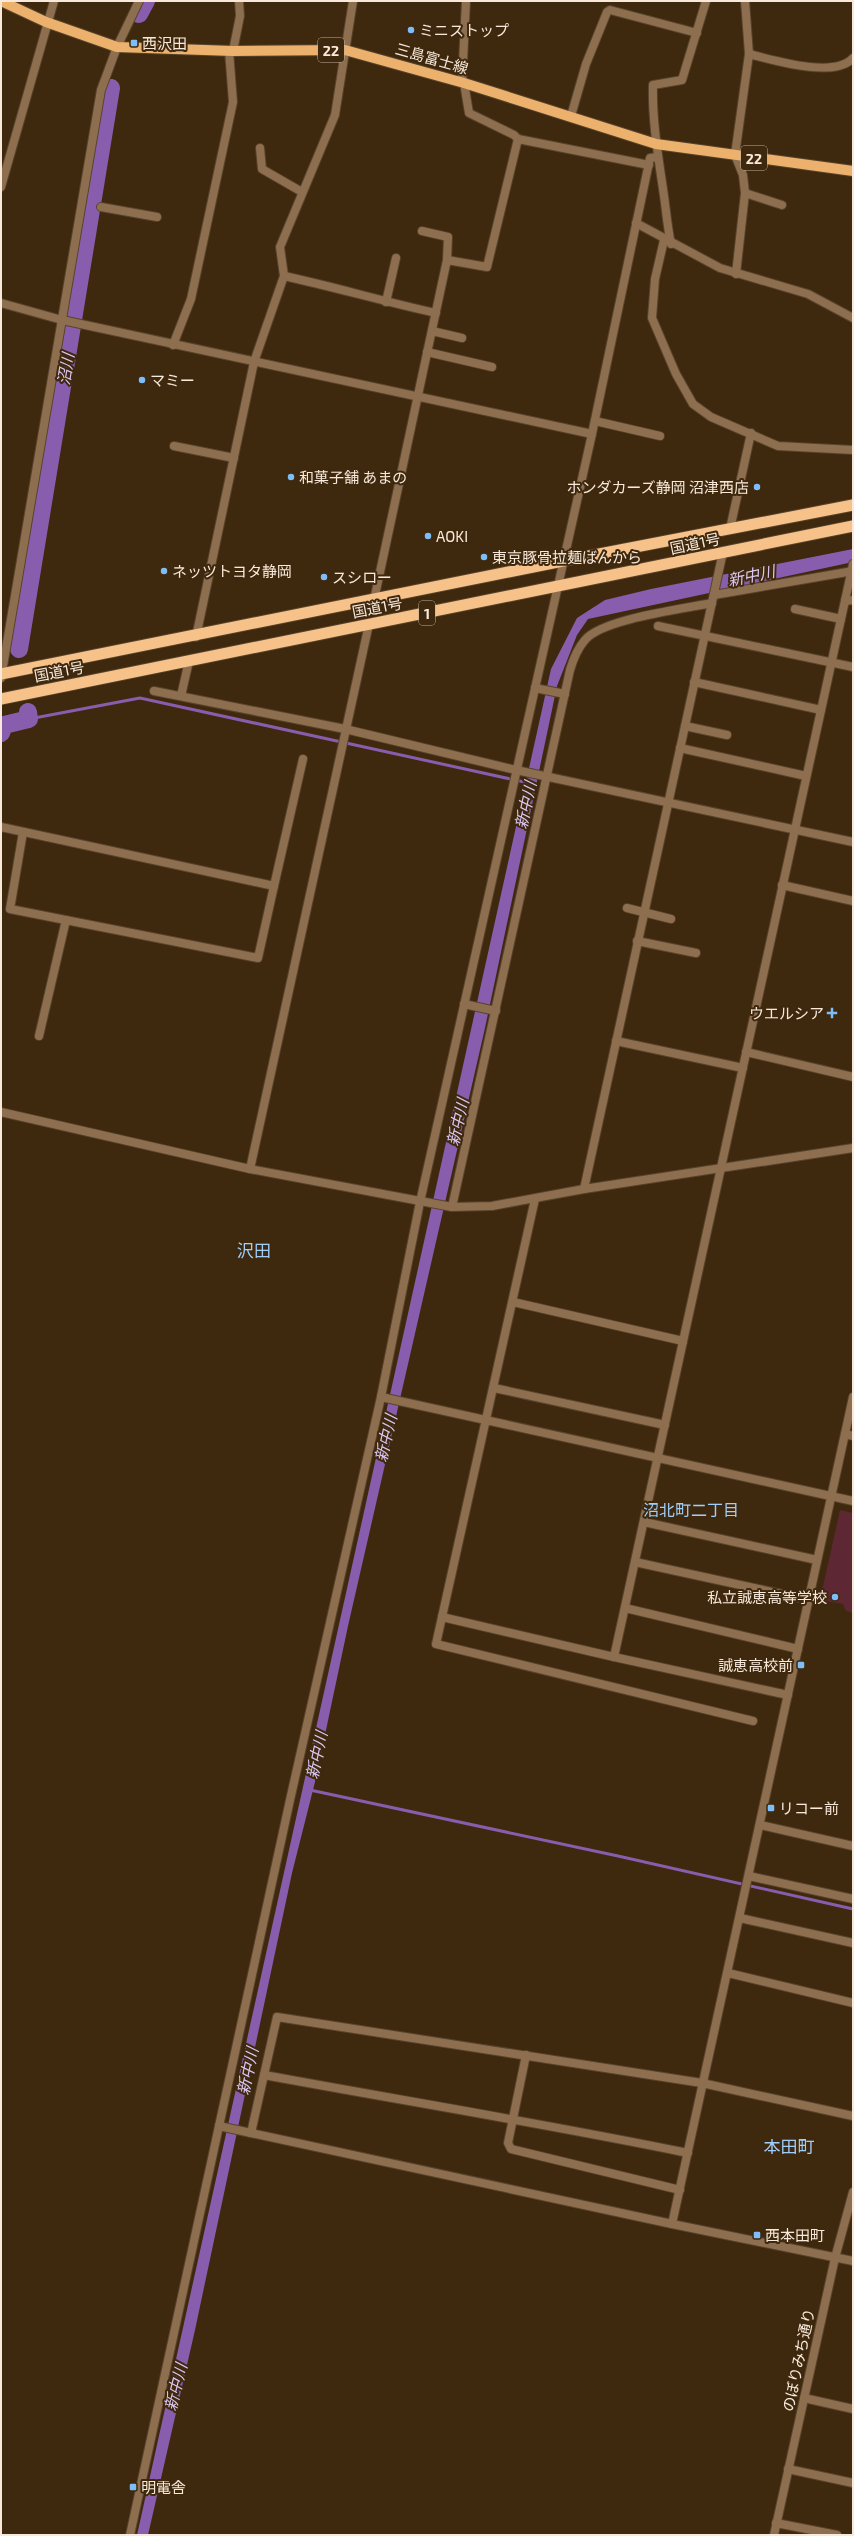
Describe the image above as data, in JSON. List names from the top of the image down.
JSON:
{
  "streets": {
    "highway": ["国道1号", "1"],
    "main road": ["22", "三島富士線"],
    "street": ["のぼりみち通り"]
  },
  "districts": ["沢田", "沼北町二丁目", "本田町"],
  "water": ["沼川", "新中川"],
  "places": {
    "other": [
      "ミニストップ",
      "マミー",
      "和菓子舗 あまの",
      "ホンダカーズ静岡 沼津西店",
      "AOKI",
      "東京豚骨拉麺ばんから",
      "ネッツトヨタ静岡",
      "スシロー",
      "私立誠恵高等学校"
    ],
    "transit": [
      "西沢田",
      "誠恵高校前",
      "リコー前",
      "西本田町",
      "明電舎"
    ],
    "health": ["ウエルシア"]
  }
}
